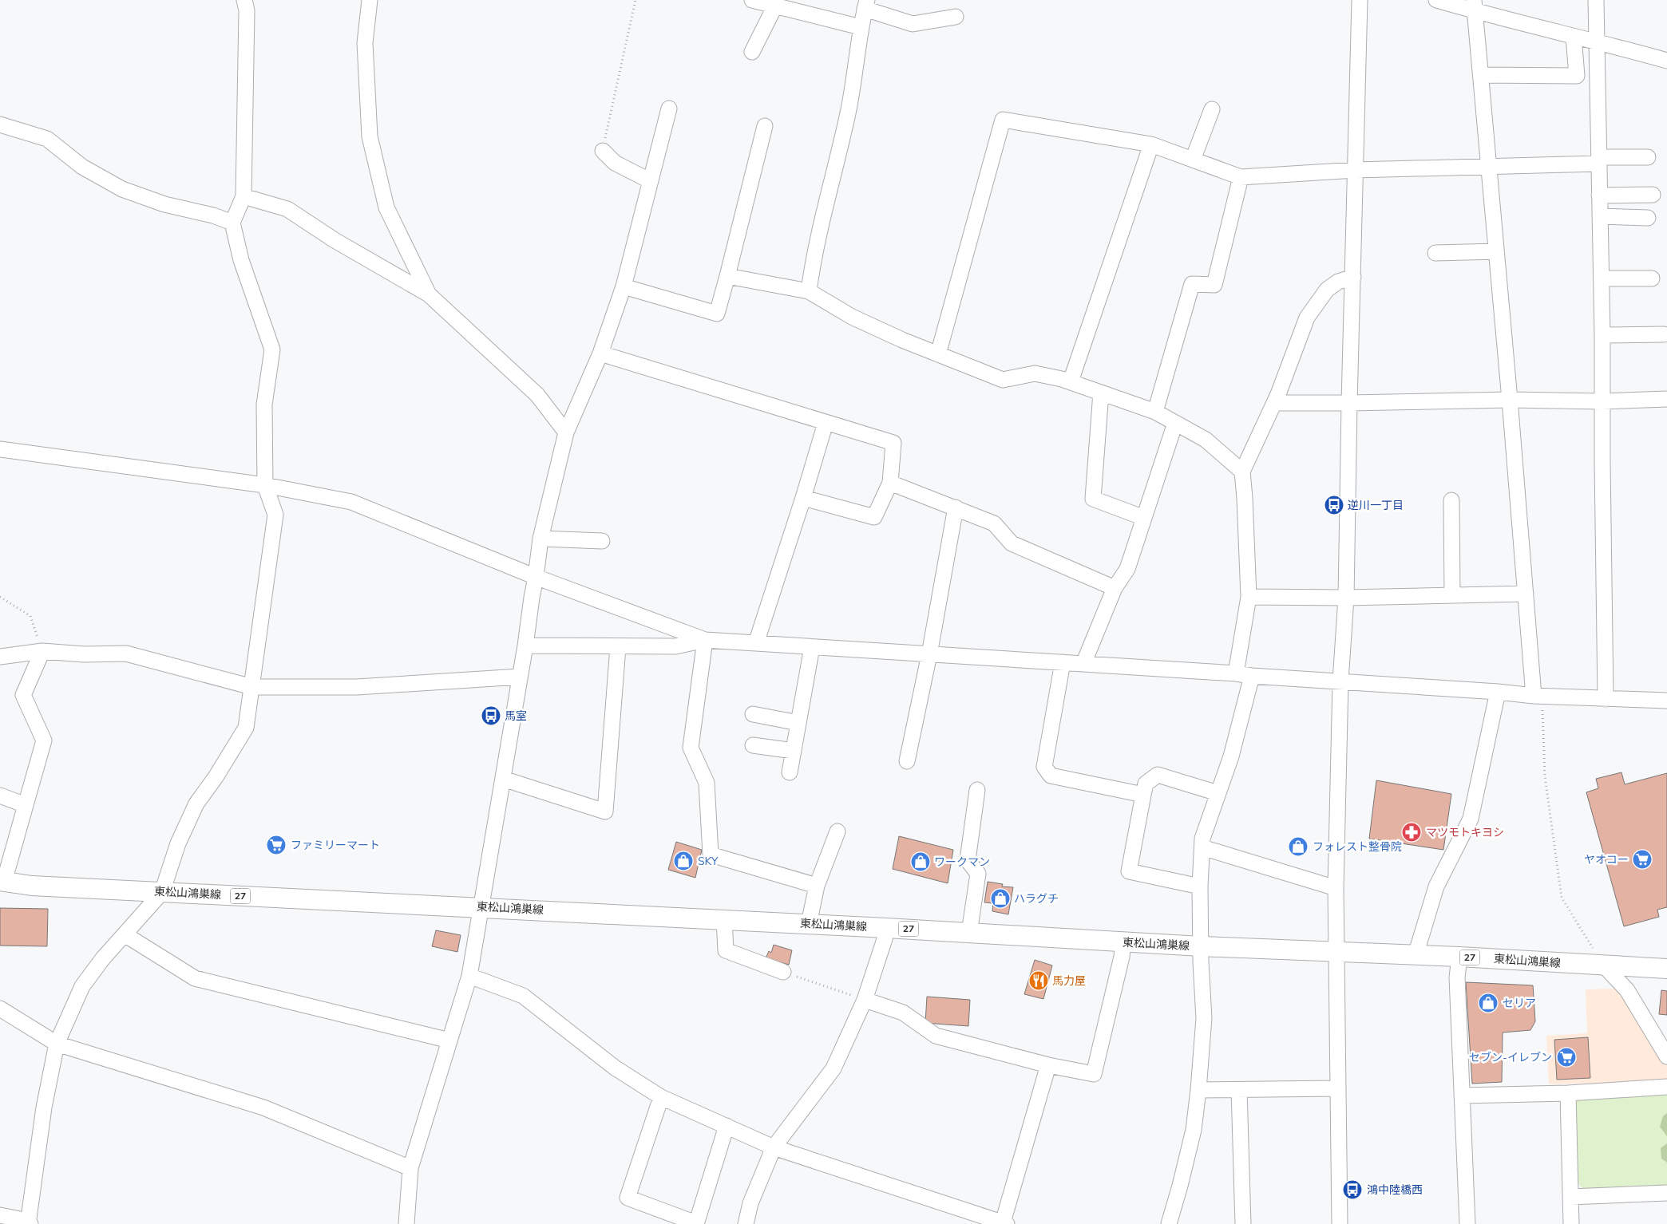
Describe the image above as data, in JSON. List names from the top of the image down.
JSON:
{
  "streets": {
    "main road": ["東松山鴻巣線", "27"]
  },
  "places": {
    "bus stop": ["逆川一丁目", "馬室", "鴻中陸橋西"],
    "pharmacy": ["マツモトキヨシ"],
    "supermarket": ["ファミリーマート", "ヤオコー", "セブン-イレブン"],
    "shop": [
      "フォレスト整骨院",
      "SKY",
      "ワークマン",
      "ハラグチ",
      "セリア"
    ],
    "restaurant": ["馬力屋"]
  }
}
